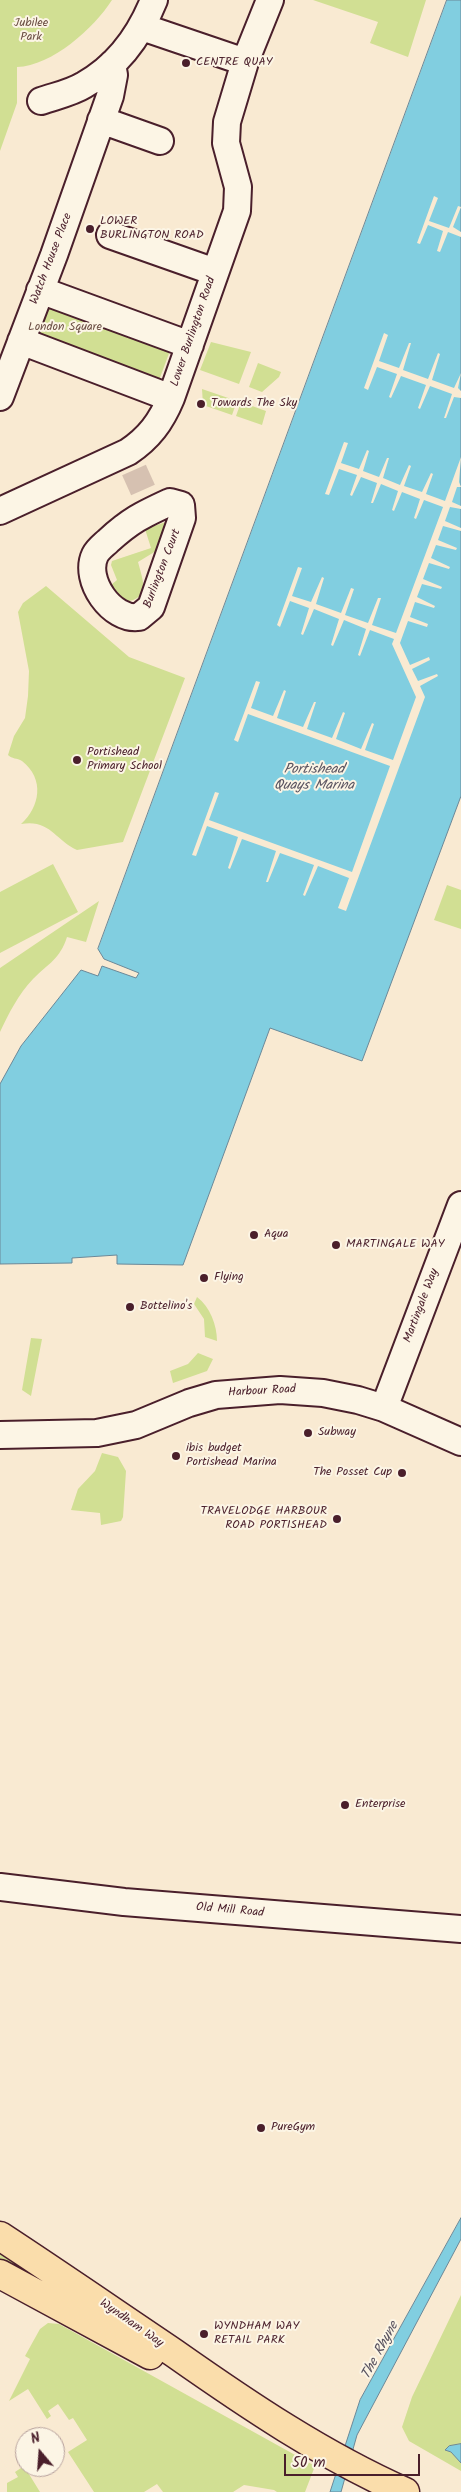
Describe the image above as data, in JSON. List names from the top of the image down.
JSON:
{
  "streets": {
    "main road": ["Wyndham Way"],
    "street": [
      "Watch House Place",
      "Lower Burlington Road",
      "Martingale Way",
      "Harbour Road",
      "Old Mill Road"
    ]
  },
  "crossings": [
    ["Martingale Way", "Harbour Road"]
  ],
  "water": ["Portishead Quays Marina", "The Rhyne"],
  "parks": ["Jubilee Park", "London Square"],
  "places": [
    "CENTRE QUAY",
    "LOWER BURLINGTON ROAD",
    "Towards The Sky",
    "Portishead Primary School",
    "Aqua",
    "MARTINGALE WAY",
    "Flying",
    "Bottelino's",
    "Subway",
    "ibis budget Portishead Marina",
    "The Posset Cup",
    "TRAVELODGE HARBOUR ROAD PORTISHEAD",
    "Enterprise",
    "PureGym",
    "WYNDHAM WAY RETAIL PARK"
  ],
  "scale_bar": "50 m",
  "north": "top"
}
